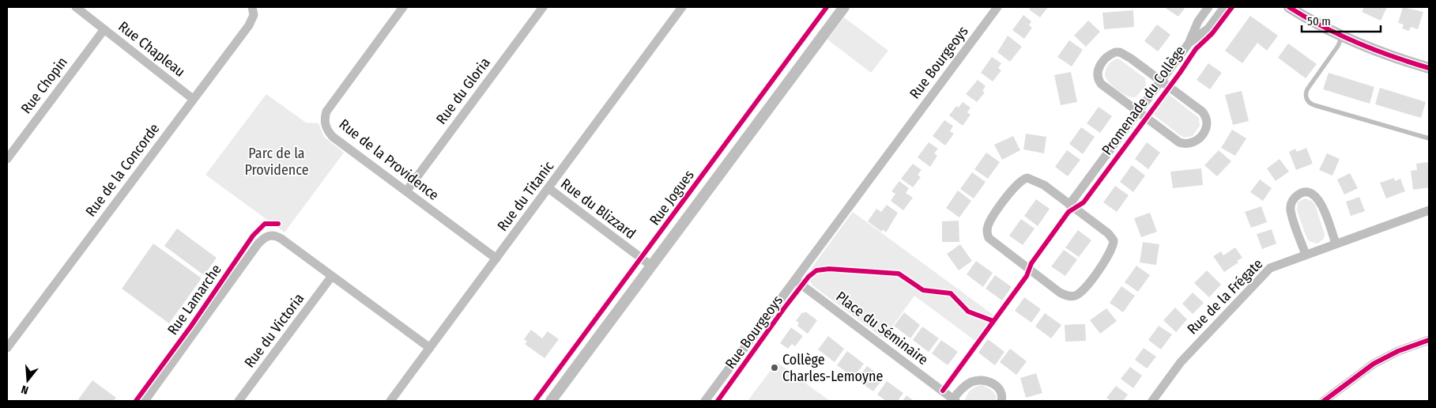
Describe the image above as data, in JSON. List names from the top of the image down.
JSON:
{
  "streets": {
    "street": [
      "Rue Chapleau",
      "Rue Bourgeoys",
      "Rue Chopin",
      "Rue du Gloria",
      "Promenade du Collège",
      "Rue de la Providence",
      "Rue de la Concorde",
      "Rue du Titanic",
      "Rue Jogues",
      "Rue du Blizzard",
      "Rue de la Frégate",
      "Rue Lamarche",
      "Place du Séminaire",
      "Rue du Victoria"
    ]
  },
  "crossings": [
    ["Rue Chapleau", "Rue Chopin"],
    ["Rue Chapleau", "Rue de la Concorde"],
    ["Rue Bourgeoys", "Place du Séminaire"],
    ["Rue du Gloria", "Rue de la Providence"],
    ["Rue de la Providence", "Rue du Titanic"],
    ["Rue du Titanic", "Rue du Blizzard"],
    ["Rue du Titanic", "Rue Lamarche"],
    ["Rue Jogues", "Rue du Blizzard"],
    ["Rue Lamarche", "Rue du Victoria"]
  ],
  "parks": ["Parc de la Providence"],
  "places": ["Collège Charles-Lemoyne"],
  "scale_bar": "50 m",
  "north": "bottom"
}
